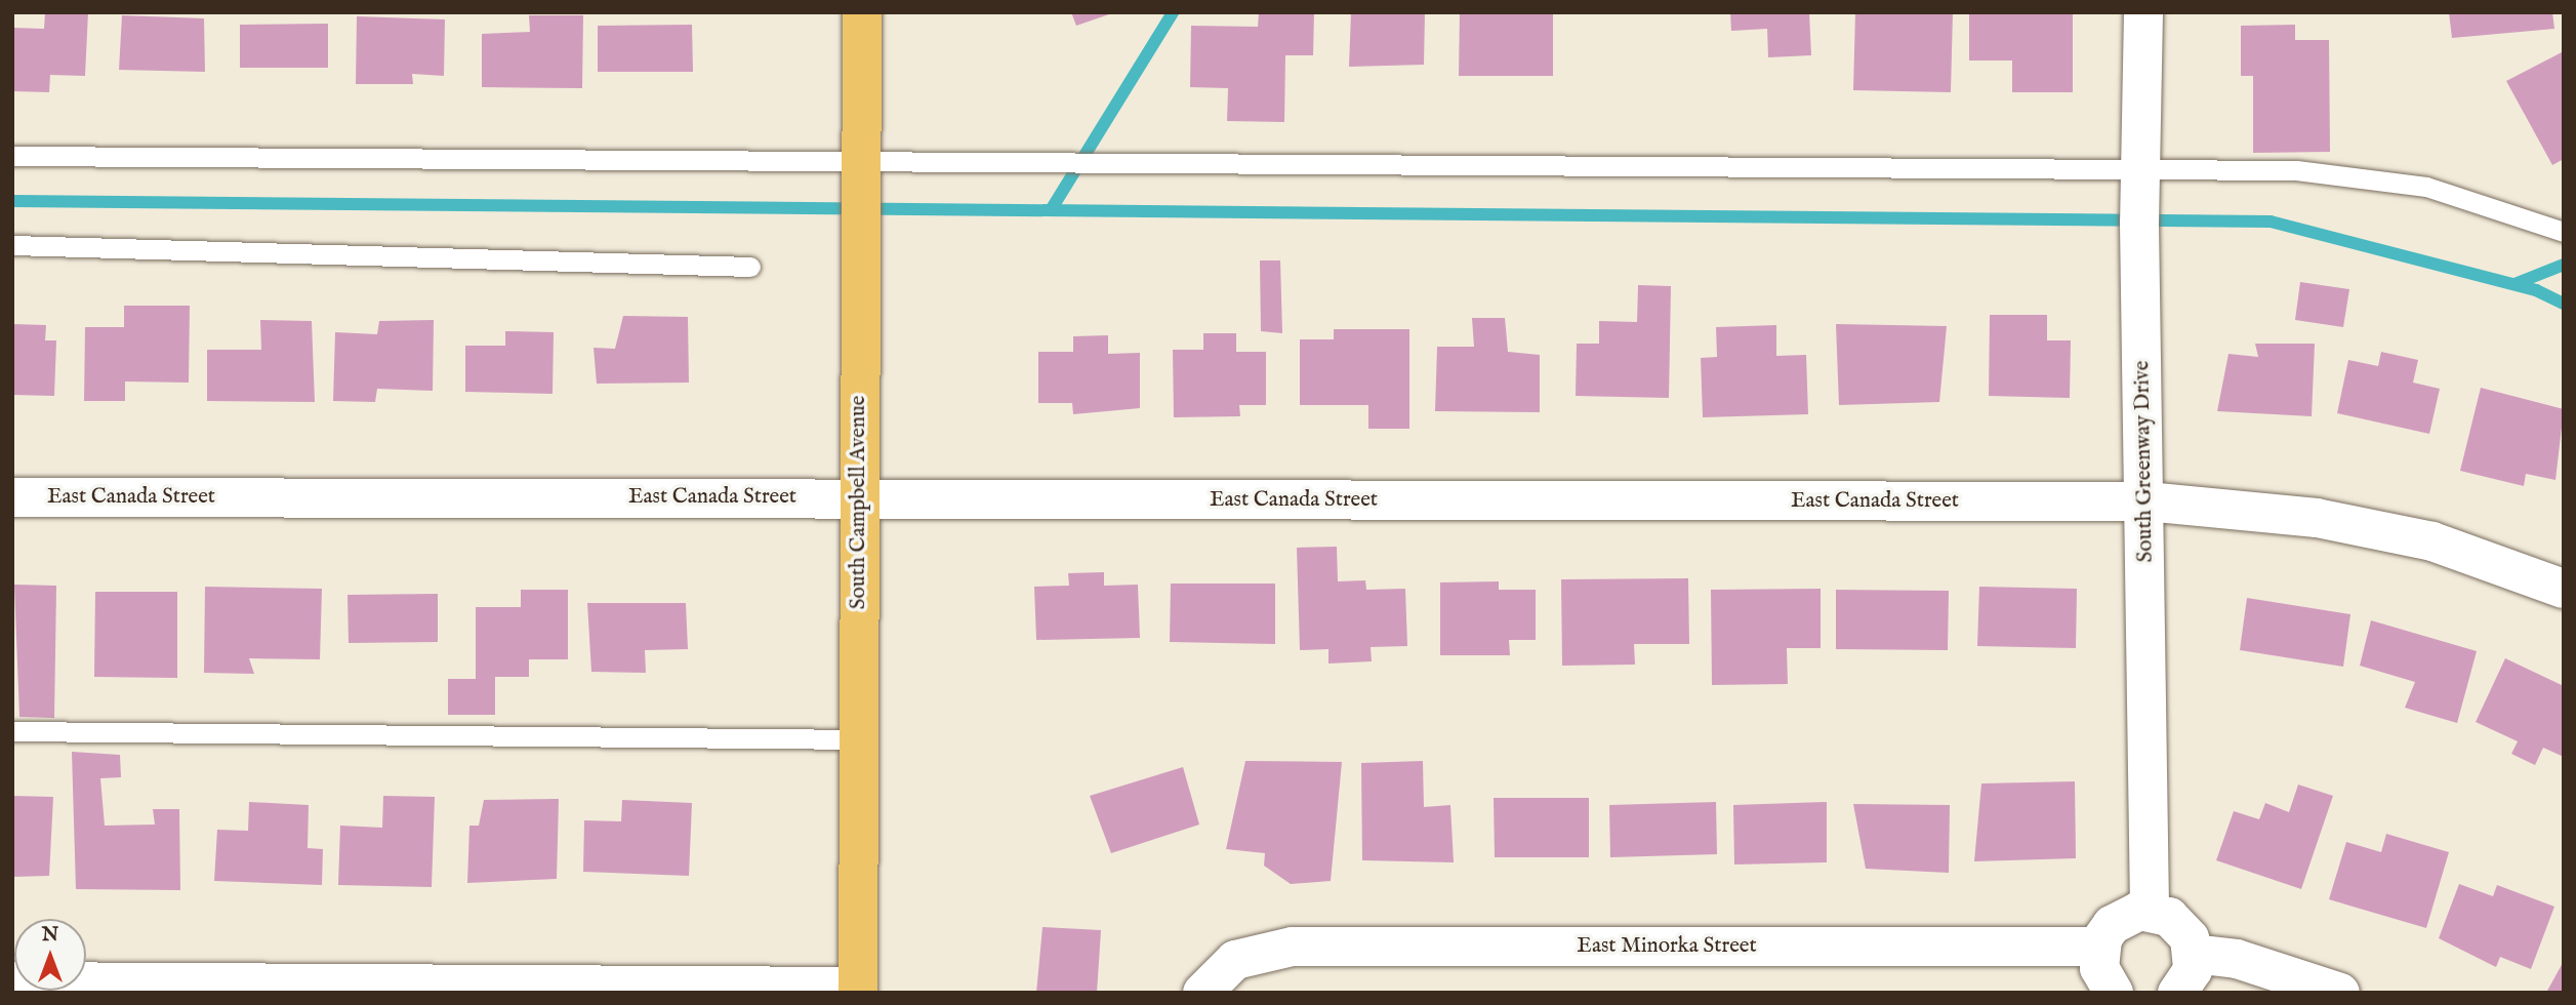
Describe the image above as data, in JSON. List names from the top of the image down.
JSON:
{
  "streets": {
    "main road": ["South Campbell Avenue"],
    "street": ["South Greenway Drive", "East Canada Street", "East Minorka Street"]
  },
  "crossings": [
    ["South Greenway Drive", "East Canada Street"],
    ["East Canada Street", "South Campbell Avenue"]
  ],
  "north": "top"
}
